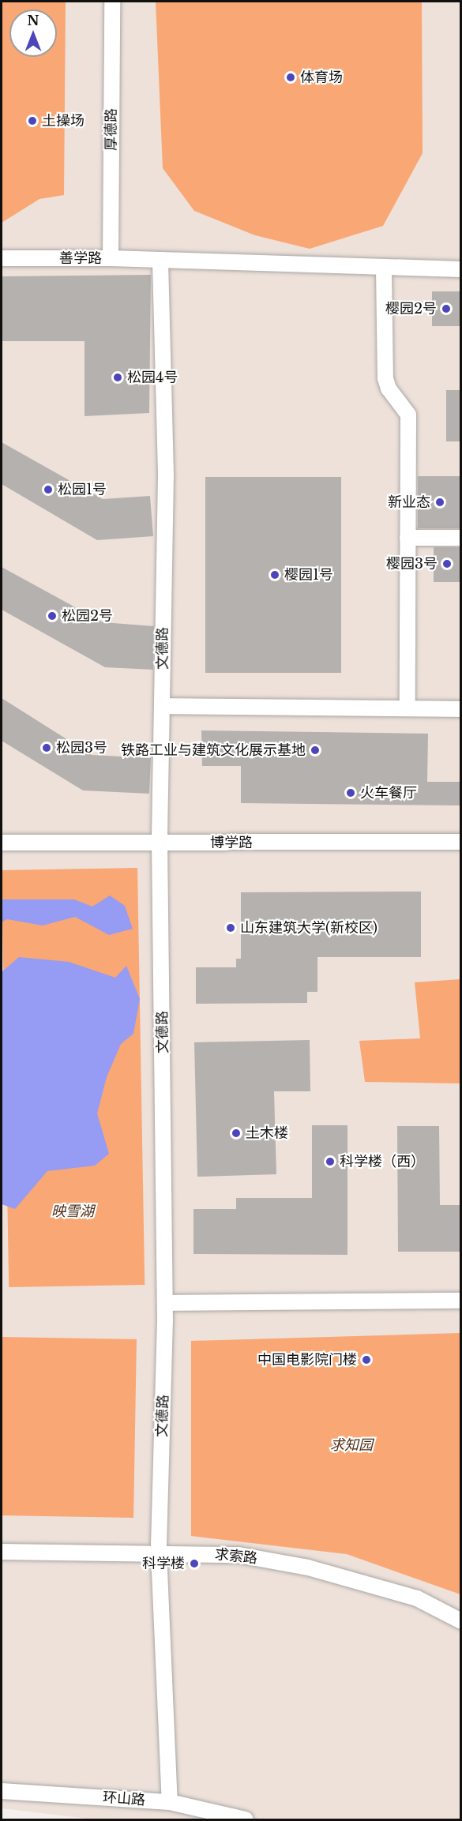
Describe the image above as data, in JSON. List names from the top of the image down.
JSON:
{
  "streets": {
    "street": [
      "厚德路",
      "善学路",
      "文德路",
      "博学路",
      "求索路",
      "环山路"
    ]
  },
  "crossings": [
    ["厚德路", "善学路"],
    ["善学路", "文德路"],
    ["文德路", "博学路"],
    ["文德路", "求索路"],
    ["文德路", "环山路"]
  ],
  "parks": ["映雪湖", "求知园"],
  "places": [
    "体育场",
    "土操场",
    "樱园2号",
    "松园4号",
    "松园1号",
    "新业态",
    "樱园3号",
    "樱园1号",
    "松园2号",
    "松园3号",
    "铁路工业与建筑文化展示基地",
    "火车餐厅",
    "山东建筑大学(新校区)",
    "土木楼",
    "科学楼（西）",
    "中国电影院门楼",
    "科学楼"
  ],
  "north": "top"
}
